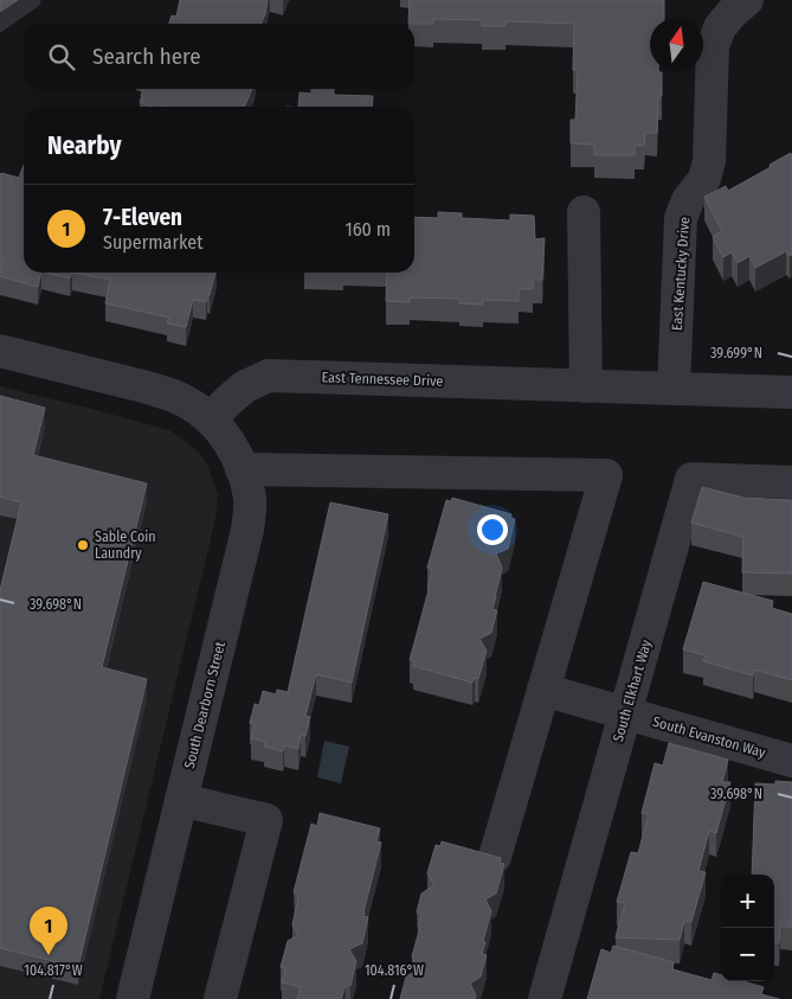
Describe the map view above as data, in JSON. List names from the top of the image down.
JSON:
{
  "streets": {
    "street": [
      "East Kentucky Drive",
      "East Tennessee Drive",
      "South Elkhart Way",
      "South Dearborn Street",
      "South Evanston Way"
    ]
  },
  "crossings": [
    ["East Kentucky Drive", "East Tennessee Drive"],
    ["East Tennessee Drive", "South Dearborn Street"],
    ["South Elkhart Way", "South Evanston Way"]
  ],
  "places": ["Sable Coin Laundry"],
  "north": "top",
  "page": {
    "search": "Search here",
    "heading": "Nearby",
    "list": [
      {
        "mark": "1",
        "name": "7-Eleven",
        "note": "Supermarket",
        "value": "160 m"
      }
    ],
    "map_buttons": ["+", "−"],
    "pins": "1"
  },
  "coordinates": [
    "39.699°N",
    "39.698°N",
    "104.817°W",
    "104.816°W"
  ]
}
